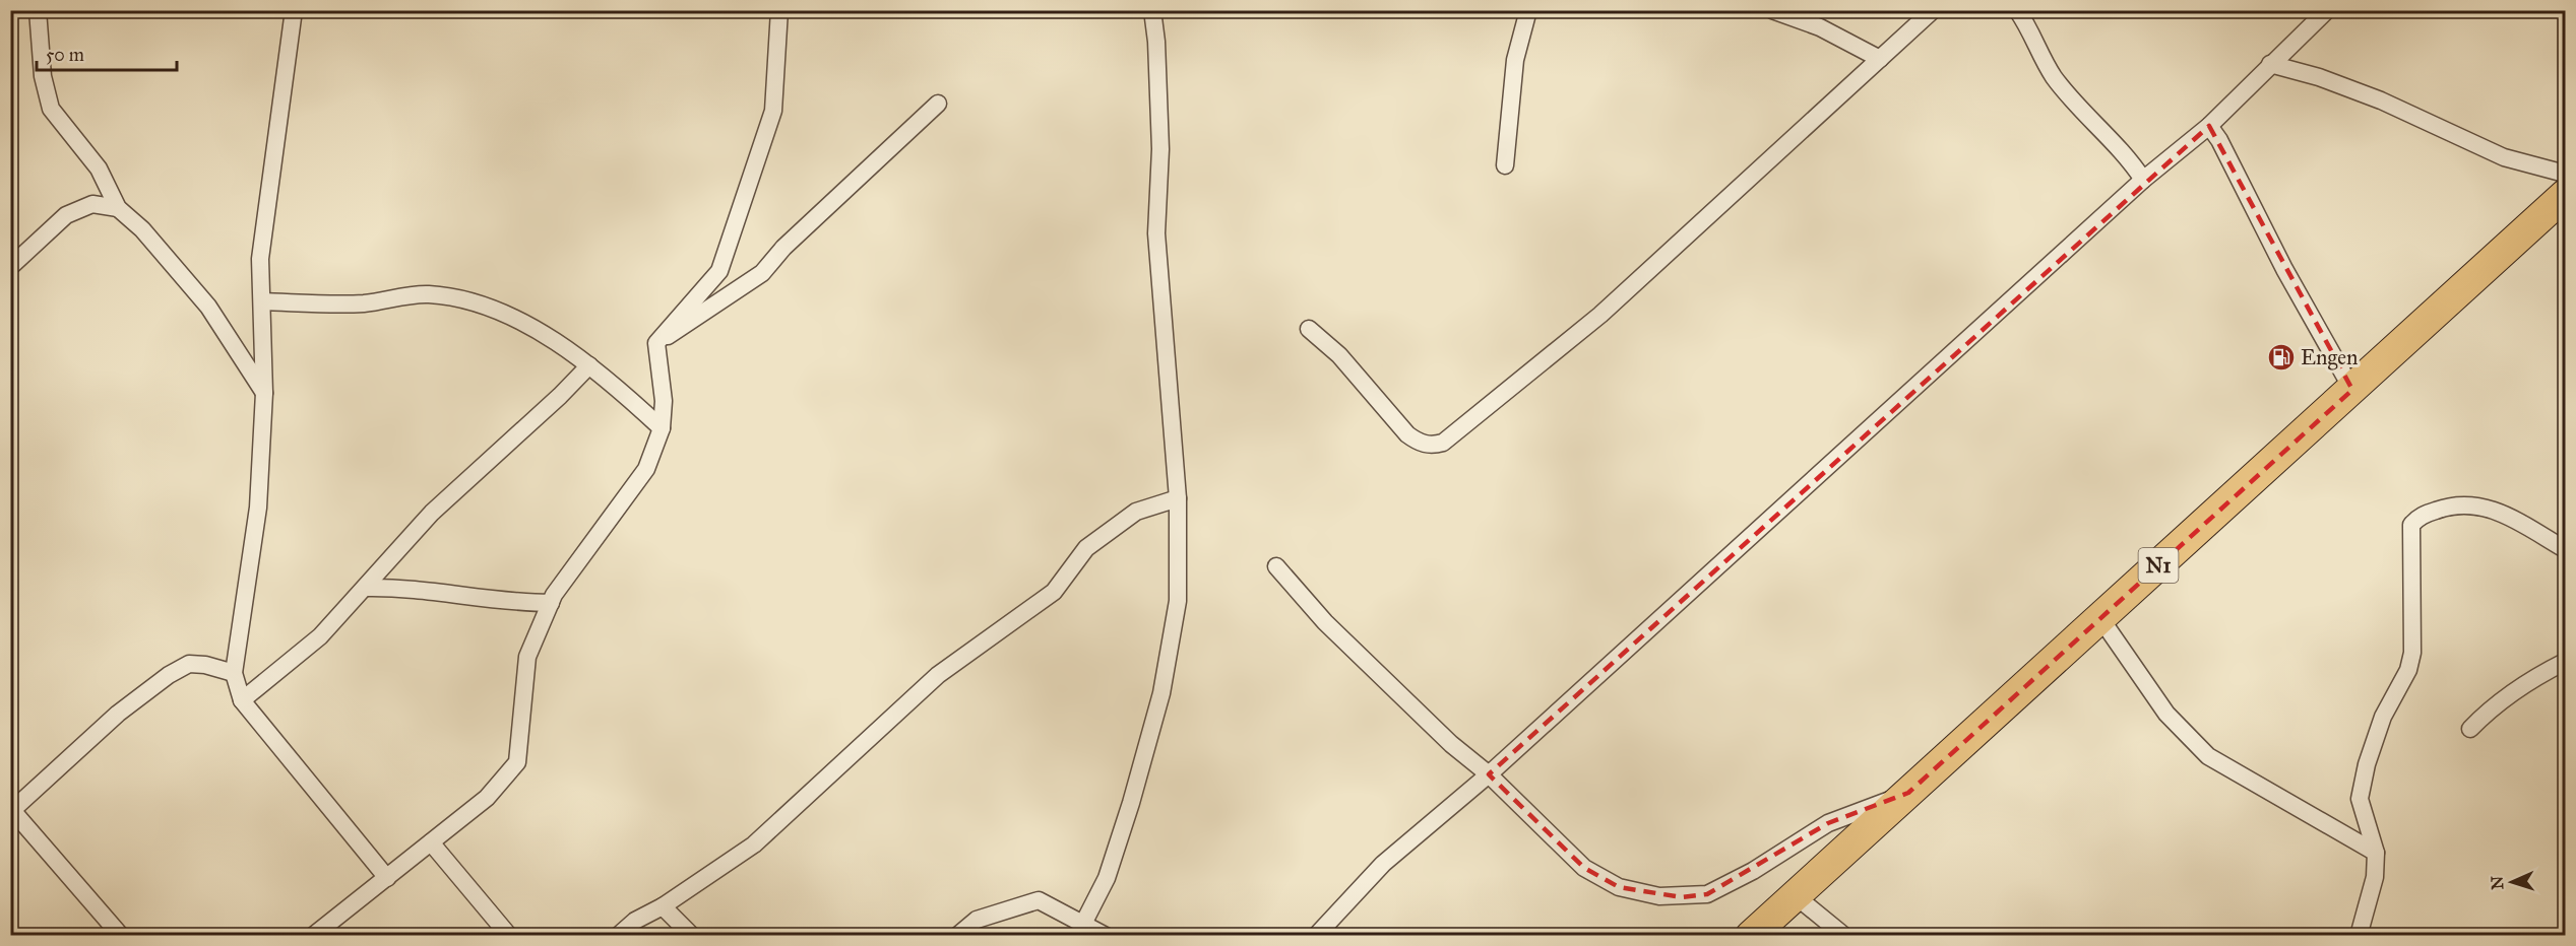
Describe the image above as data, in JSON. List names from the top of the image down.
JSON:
{
  "streets": {
    "highway": ["N1"]
  },
  "places": {
    "fuel station": ["Engen"]
  },
  "scale_bar": "50 m",
  "north": "left"
}
